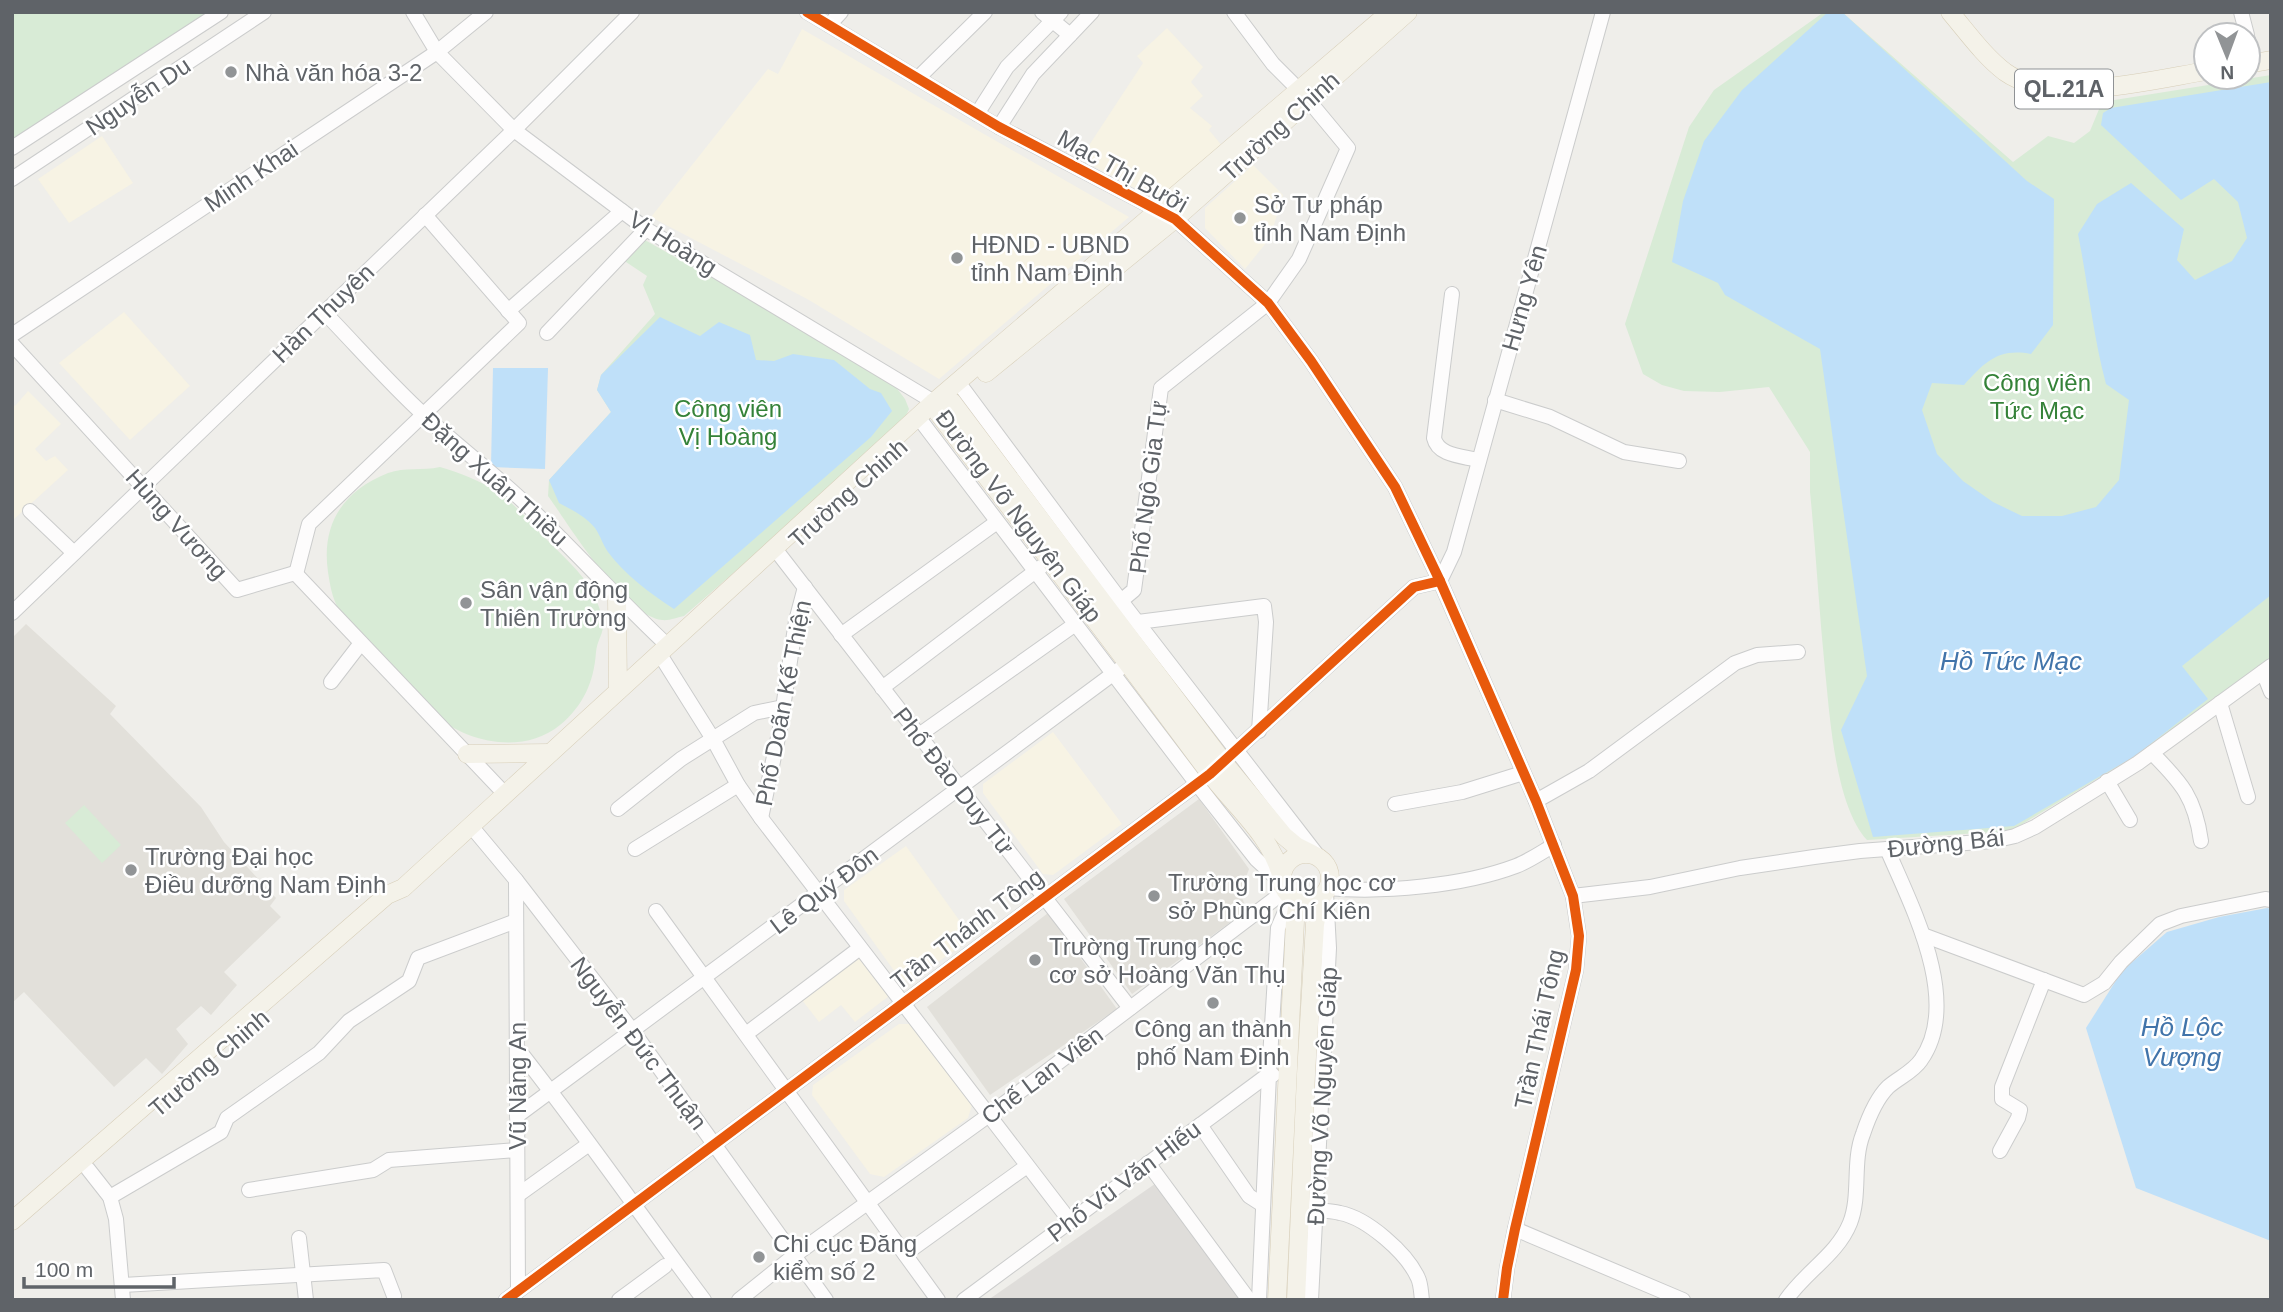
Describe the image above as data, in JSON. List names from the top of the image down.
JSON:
{
  "streets": {
    "main road": ["QL.21A", "Trường Chinh", "Đường Võ Nguyên Giáp"],
    "street": [
      "Nguyễn Du",
      "Mạc Thị Bưởi",
      "Minh Khai",
      "Vị Hoàng",
      "Hưng Yên",
      "Hàn Thuyên",
      "Đặng Xuân Thiều",
      "Phố Ngô Gia Tự",
      "Hùng Vương",
      "Phố Doãn Kế Thiện",
      "Phố Đào Duy Từ",
      "Đường Bái",
      "Lê Quý Đôn",
      "Trần Thánh Tông",
      "Trần Thái Tông",
      "Nguyễn Đức Thuận",
      "Chế Lan Viên",
      "Vũ Năng An",
      "Phố Vũ Văn Hiếu"
    ]
  },
  "crossings": [
    ["Trường Chinh", "Mạc Thị Bưởi"],
    ["Trường Chinh", "Vị Hoàng"],
    ["Trường Chinh", "Đặng Xuân Thiều"],
    ["Trường Chinh", "Phố Ngô Gia Tự"],
    ["Trường Chinh", "Đường Võ Nguyên Giáp"],
    ["Trường Chinh", "Phố Đào Duy Từ"],
    ["Trường Chinh", "Nguyễn Đức Thuận"],
    ["Mạc Thị Bưởi", "Hưng Yên"],
    ["Mạc Thị Bưởi", "Phố Ngô Gia Tự"],
    ["Mạc Thị Bưởi", "Trần Thánh Tông"],
    ["Mạc Thị Bưởi", "Trần Thái Tông"],
    ["Minh Khai", "Vị Hoàng"],
    ["Vị Hoàng", "Hàn Thuyên"],
    ["Vị Hoàng", "Đường Võ Nguyên Giáp"],
    ["Hưng Yên", "Trần Thánh Tông"],
    ["Hưng Yên", "Trần Thái Tông"],
    ["Hàn Thuyên", "Đặng Xuân Thiều"],
    ["Hàn Thuyên", "Hùng Vương"],
    ["Đặng Xuân Thiều", "Phố Doãn Kế Thiện"],
    ["Đặng Xuân Thiều", "Lê Quý Đôn"],
    ["Đặng Xuân Thiều", "Trần Thánh Tông"],
    ["Đặng Xuân Thiều", "Chế Lan Viên"],
    ["Đặng Xuân Thiều", "Phố Vũ Văn Hiếu"],
    ["Phố Ngô Gia Tự", "Đường Võ Nguyên Giáp"],
    ["Đường Võ Nguyên Giáp", "Lê Quý Đôn"],
    ["Đường Võ Nguyên Giáp", "Trần Thánh Tông"],
    ["Đường Võ Nguyên Giáp", "Chế Lan Viên"],
    ["Phố Doãn Kế Thiện", "Phố Đào Duy Từ"],
    ["Phố Đào Duy Từ", "Lê Quý Đôn"],
    ["Phố Đào Duy Từ", "Trần Thánh Tông"],
    ["Phố Đào Duy Từ", "Chế Lan Viên"],
    ["Đường Bái", "Trần Thái Tông"],
    ["Lê Quý Đôn", "Nguyễn Đức Thuận"],
    ["Lê Quý Đôn", "Vũ Năng An"],
    ["Trần Thánh Tông", "Trần Thái Tông"],
    ["Trần Thánh Tông", "Nguyễn Đức Thuận"],
    ["Trần Thánh Tông", "Vũ Năng An"],
    ["Nguyễn Đức Thuận", "Chế Lan Viên"],
    ["Nguyễn Đức Thuận", "Vũ Năng An"]
  ],
  "water": ["Hồ Tức Mạc", "Hồ Lộc Vượng"],
  "parks": ["Công viên Tức Mạc", "Công viên Vị Hoàng"],
  "places": [
    "Nhà văn hóa 3-2",
    "Sở Tư pháp tỉnh Nam Định",
    "HĐND - UBND tỉnh Nam Định",
    "Sân vận động Thiên Trường",
    "Trường Đại học Điều dưỡng Nam Định",
    "Trường Trung học cơ sở Phùng Chí Kiên",
    "Trường Trung học cơ sở Hoàng Văn Thụ",
    "Công an thành phố Nam Định",
    "Chi cục Đăng kiểm số 2"
  ],
  "scale_bar": "100 m",
  "north": "bottom"
}
